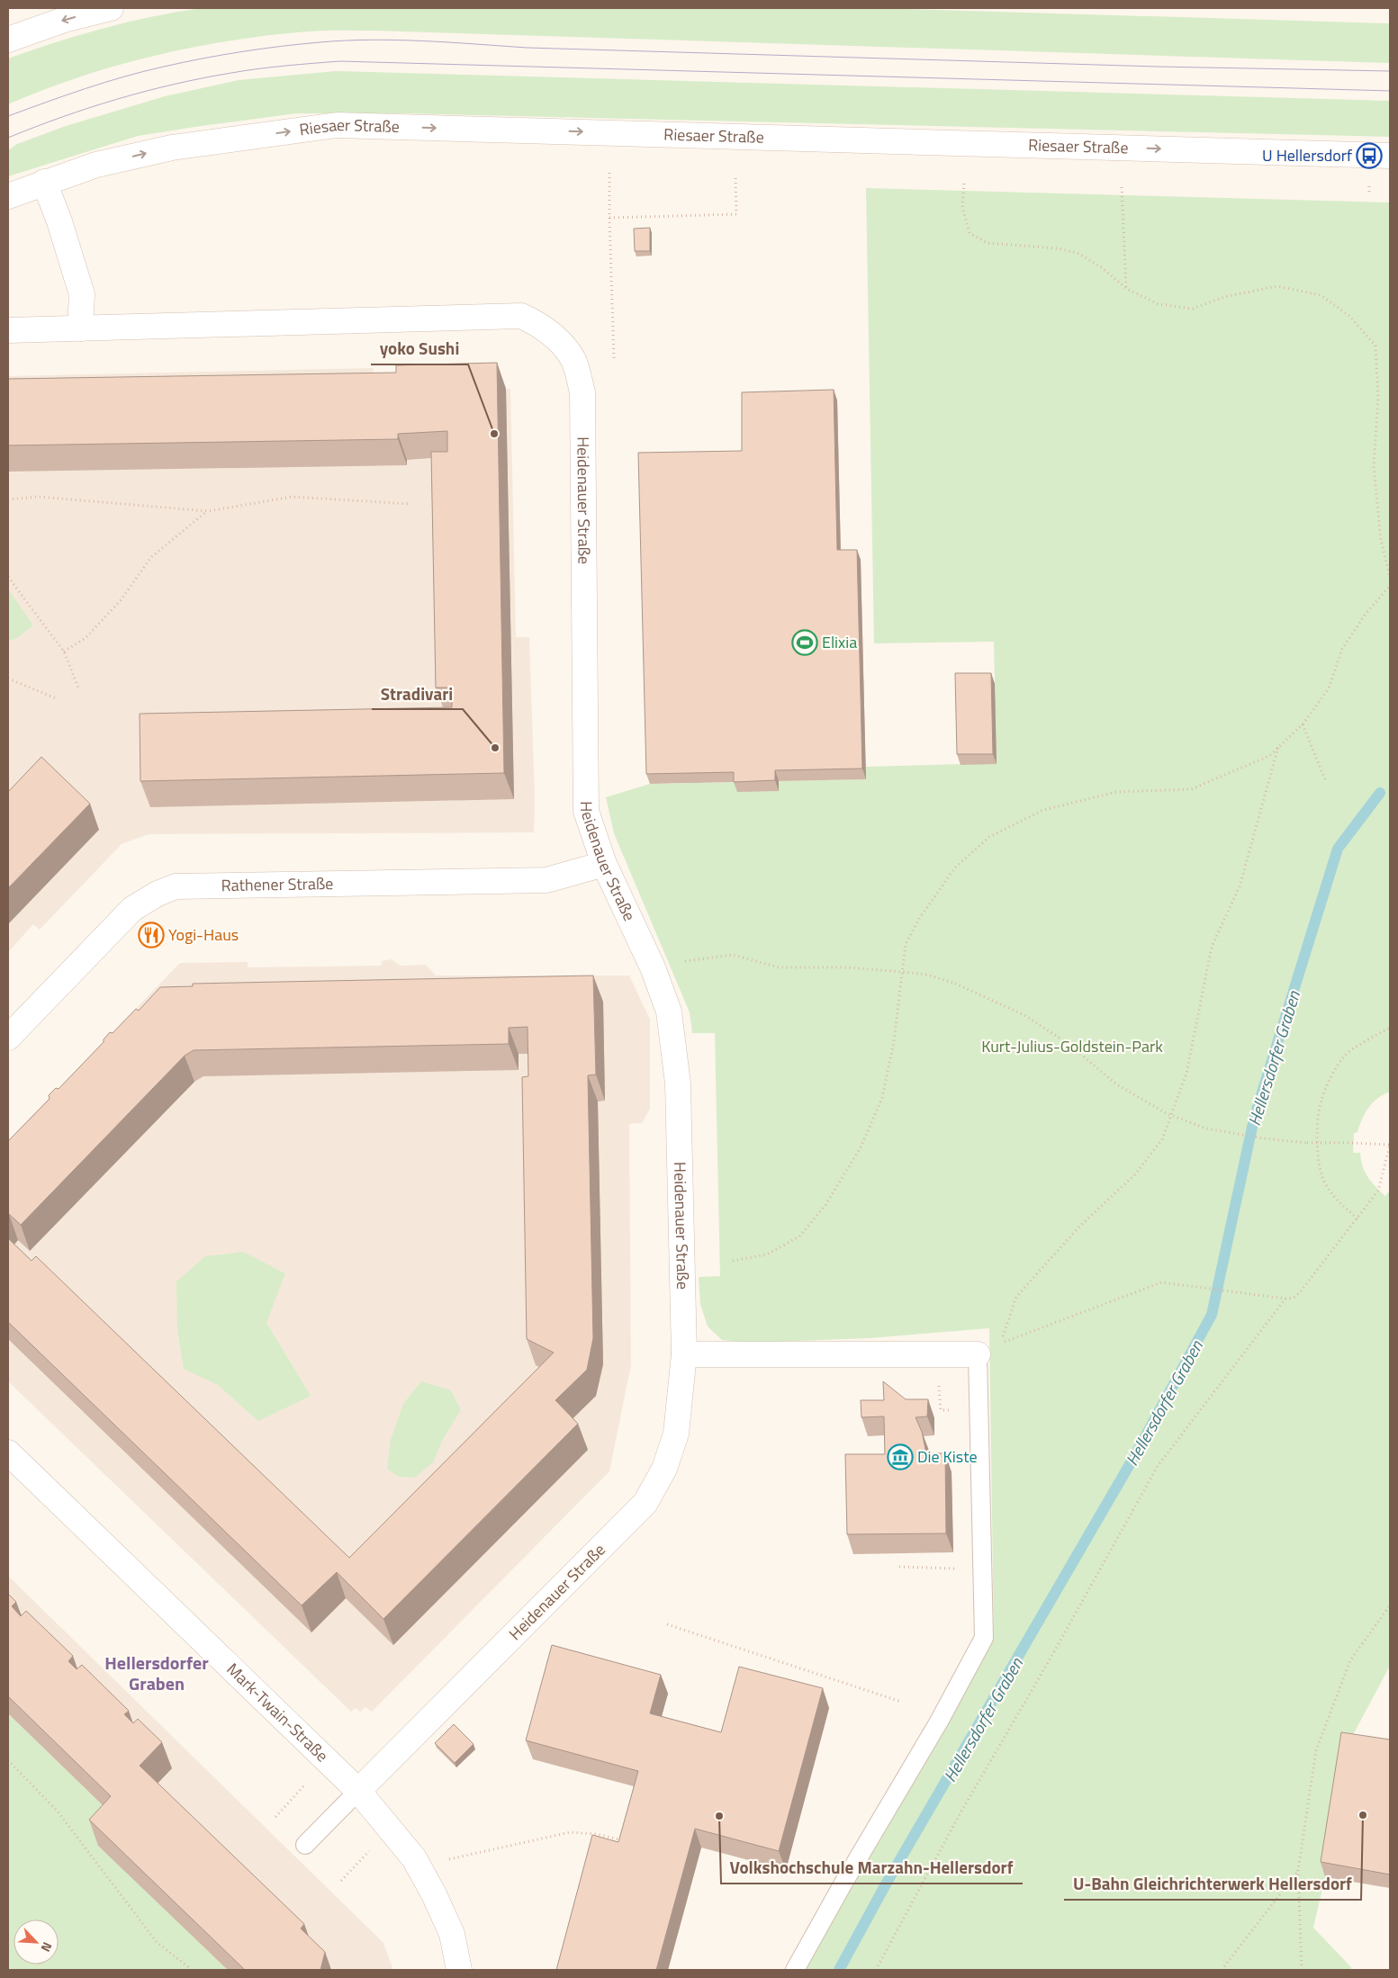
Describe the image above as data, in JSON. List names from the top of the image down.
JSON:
{
  "streets": {
    "street": [
      "Riesaer Straße",
      "Heidenauer Straße",
      "Rathener Straße",
      "Mark-Twain-Straße"
    ]
  },
  "crossings": [
    ["Heidenauer Straße", "Rathener Straße"],
    ["Heidenauer Straße", "Mark-Twain-Straße"]
  ],
  "one_way": ["Riesaer Straße"],
  "districts": ["Hellersdorfer Graben"],
  "water": ["Hellersdorfer Graben"],
  "parks": ["Kurt-Julius-Goldstein-Park"],
  "places": {
    "bus stop": ["U Hellersdorf"],
    "other": [
      "yoko Sushi",
      "Stradivari",
      "U-Bahn Gleichrichterwerk Hellersdorf",
      "Volkshochschule Marzahn-Hellersdorf"
    ],
    "sports": ["Elixia"],
    "restaurant": ["Yogi-Haus"],
    "museum": ["Die Kiste"]
  },
  "north": "bottom right"
}
